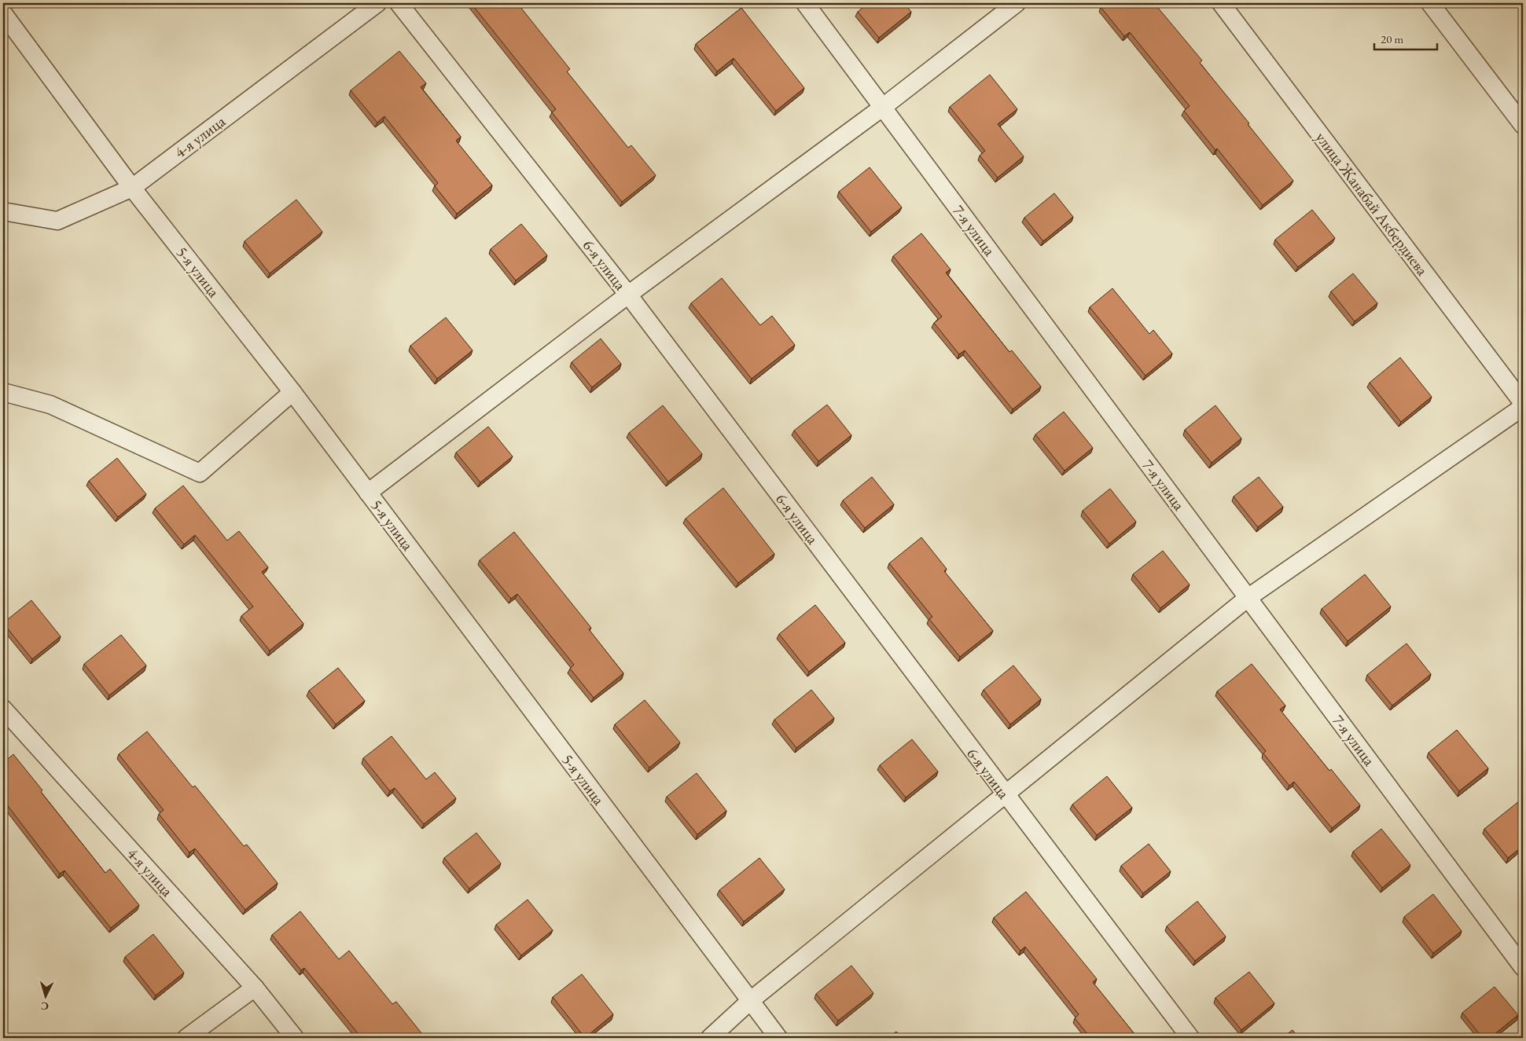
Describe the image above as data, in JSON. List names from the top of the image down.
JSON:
{
  "streets": {
    "street": [
      "4-я улица",
      "улица Жанабай Акбердиева",
      "7-я улица",
      "6-я улица",
      "5-я улица"
    ]
  },
  "crossings": [
    ["4-я улица", "5-я улица"]
  ],
  "scale_bar": "20 m",
  "north": "bottom"
}
